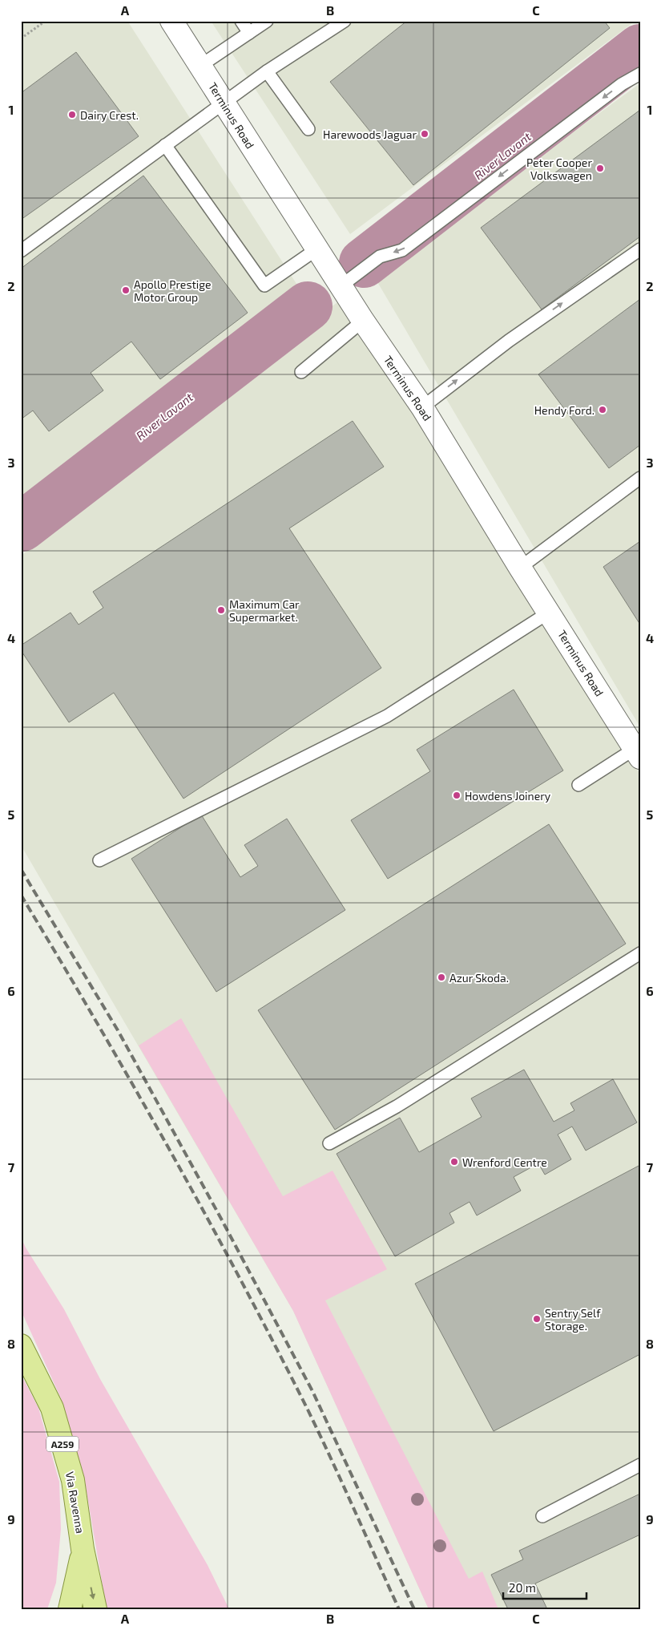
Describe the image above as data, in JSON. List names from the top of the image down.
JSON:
{
  "streets": {
    "main road": ["A259", "Via Ravenna"],
    "street": ["Terminus Road"]
  },
  "water": ["River Lavant"],
  "places": [
    "Dairy Crest.",
    "Harewoods Jaguar",
    "Peter Cooper Volkswagen",
    "Apollo Prestige Motor Group",
    "Hendy Ford.",
    "Maximum Car Supermarket.",
    "Howdens Joinery",
    "Azur Skoda.",
    "Wrenford Centre",
    "Sentry Self Storage."
  ],
  "scale_bar": "20 m",
  "grid": {
    "columns": ["A", "B", "C"],
    "rows": [
      "1",
      "2",
      "3",
      "4",
      "5",
      "6",
      "7",
      "8",
      "9"
    ]
  }
}
